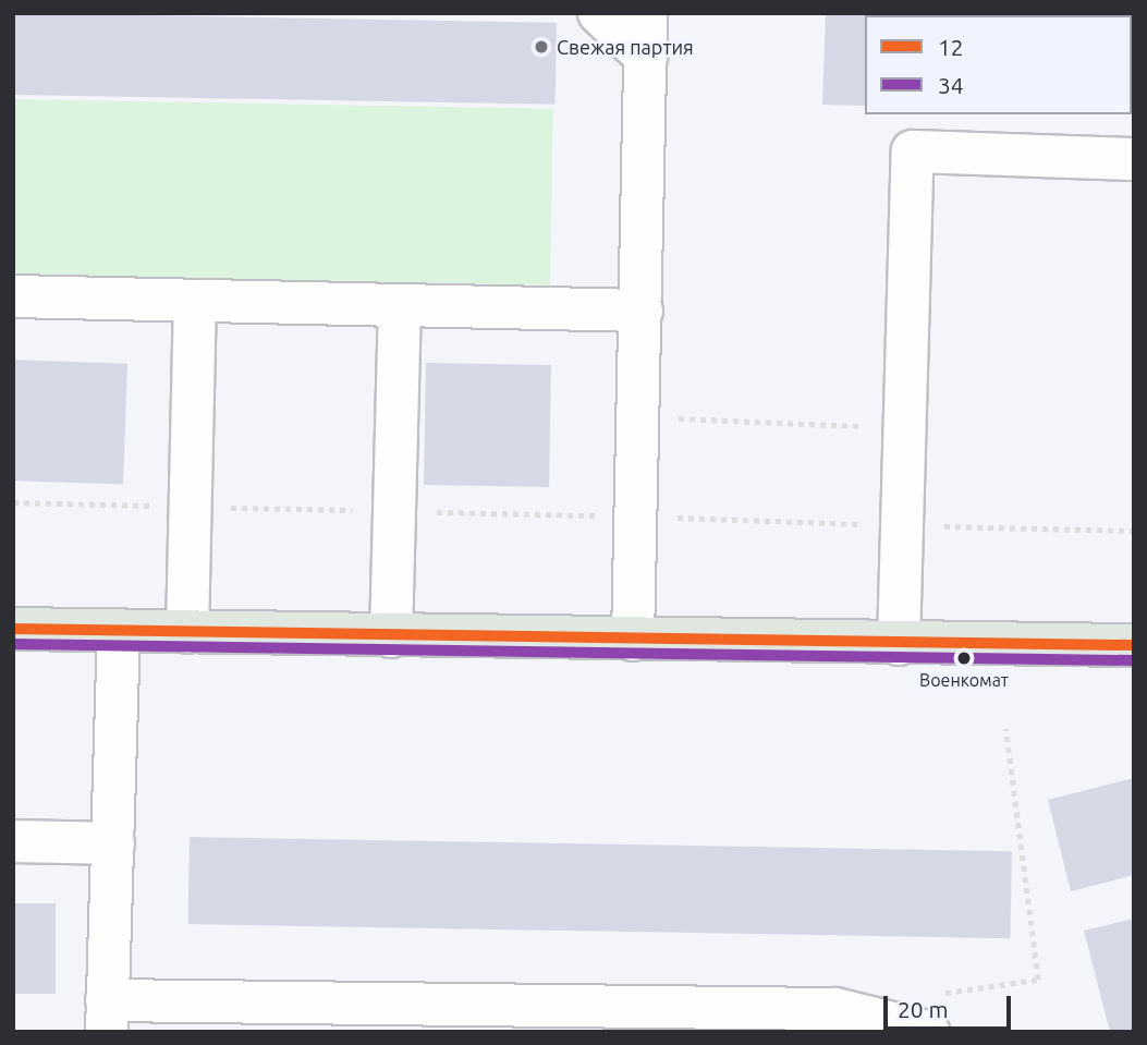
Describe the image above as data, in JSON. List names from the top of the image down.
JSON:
{
  "places": ["Свежая партия", "Военкомат"],
  "lines": ["transit line 12", "transit line 34"],
  "legend": ["12", "34"],
  "scale_bar": "20 m"
}
